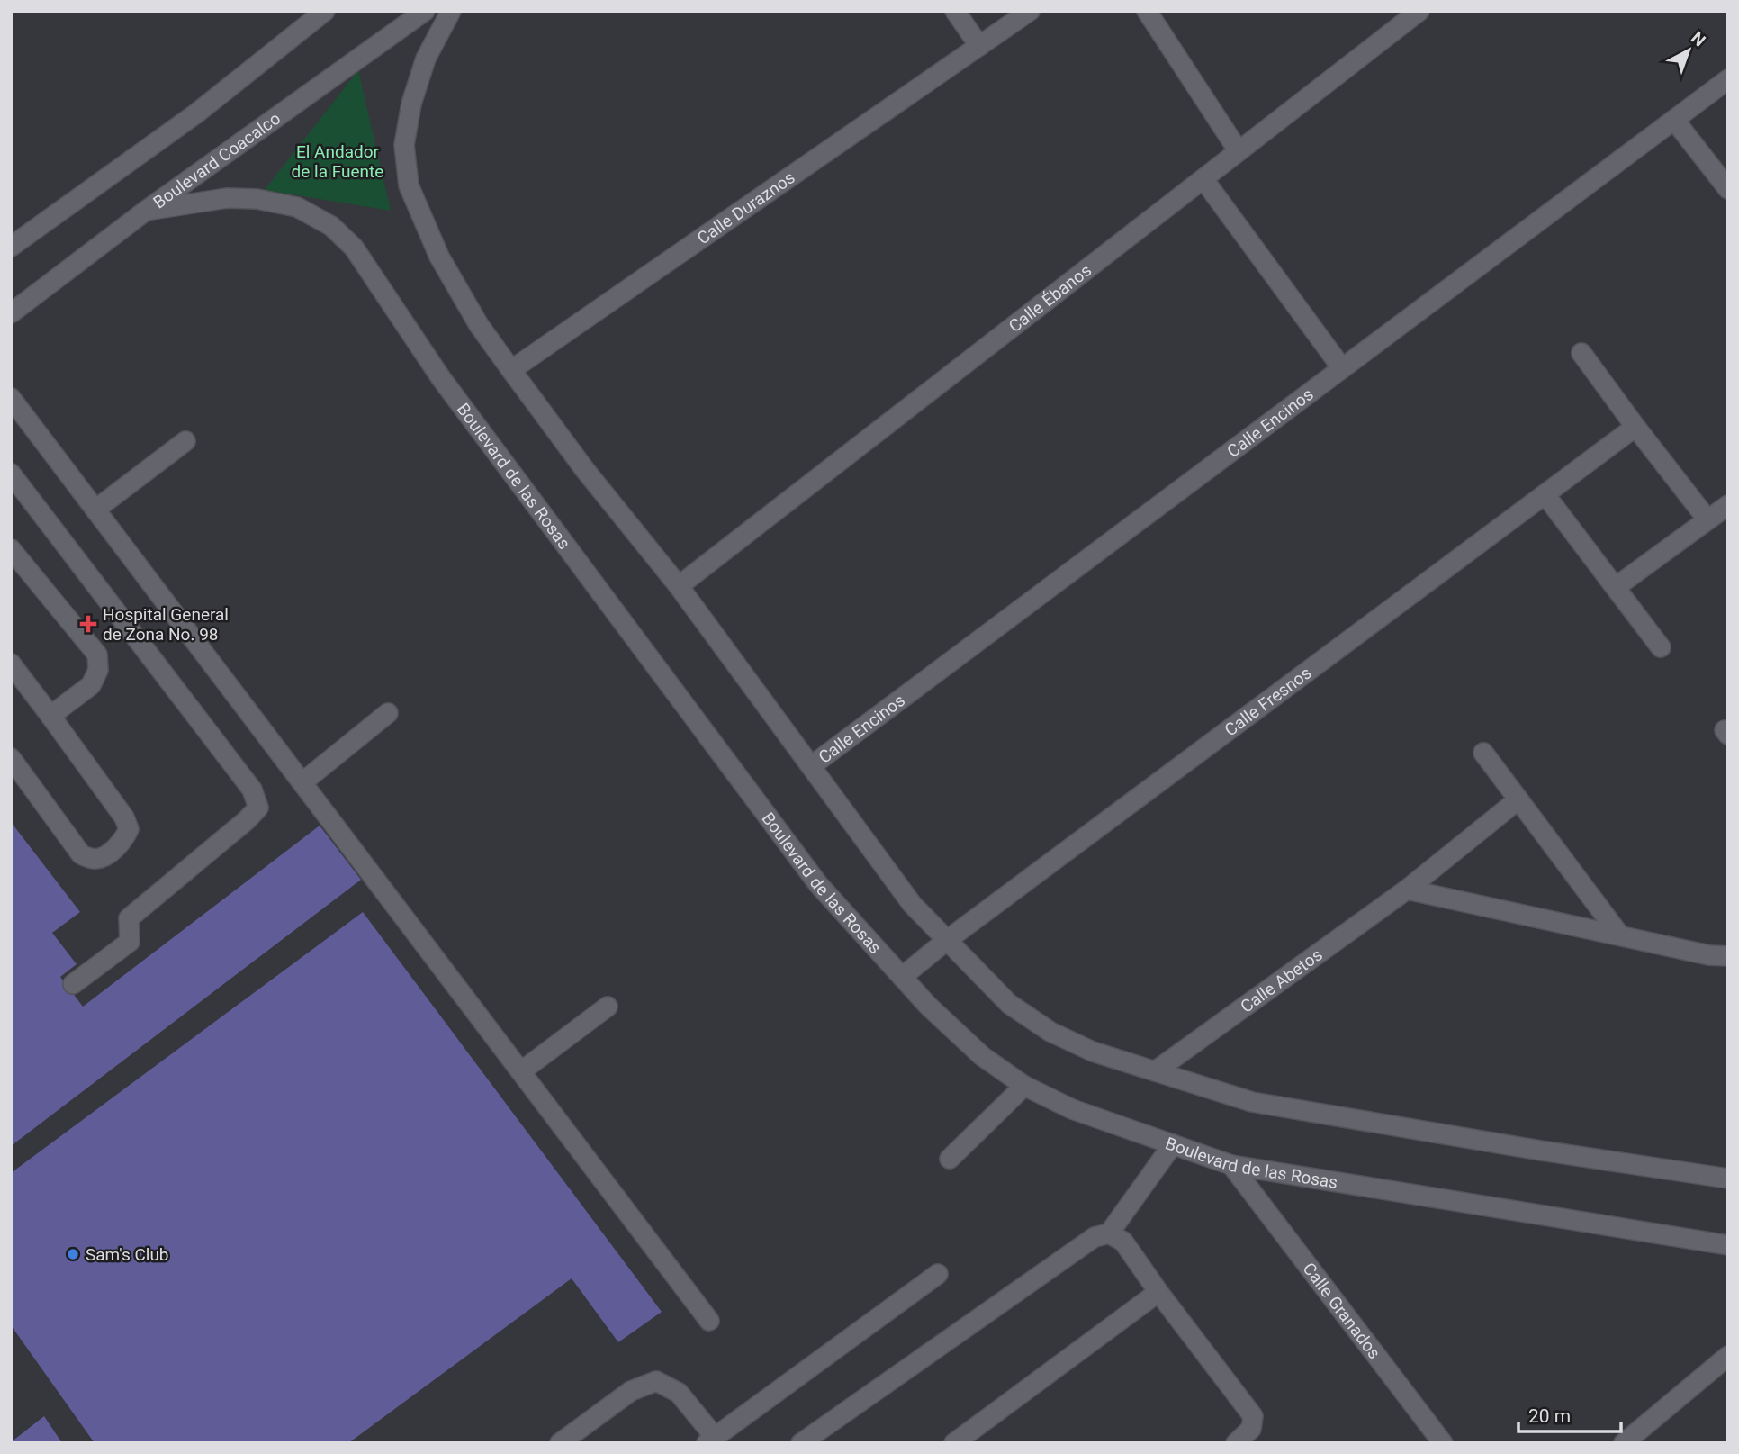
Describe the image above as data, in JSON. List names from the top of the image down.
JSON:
{
  "streets": {
    "street": [
      "Boulevard Coacalco",
      "Calle Duraznos",
      "Calle Ébanos",
      "Calle Encinos",
      "Boulevard de las Rosas",
      "Calle Fresnos",
      "Calle Abetos",
      "Calle Granados"
    ]
  },
  "crossings": [
    ["Boulevard Coacalco", "Boulevard de las Rosas"],
    ["Boulevard de las Rosas", "Calle Fresnos"],
    ["Boulevard de las Rosas", "Calle Granados"]
  ],
  "parks": ["El Andador de la Fuente"],
  "places": {
    "health": ["Hospital General de Zona No. 98"],
    "other": ["Sam's Club"]
  },
  "scale_bar": "20 m",
  "north": "top right"
}
